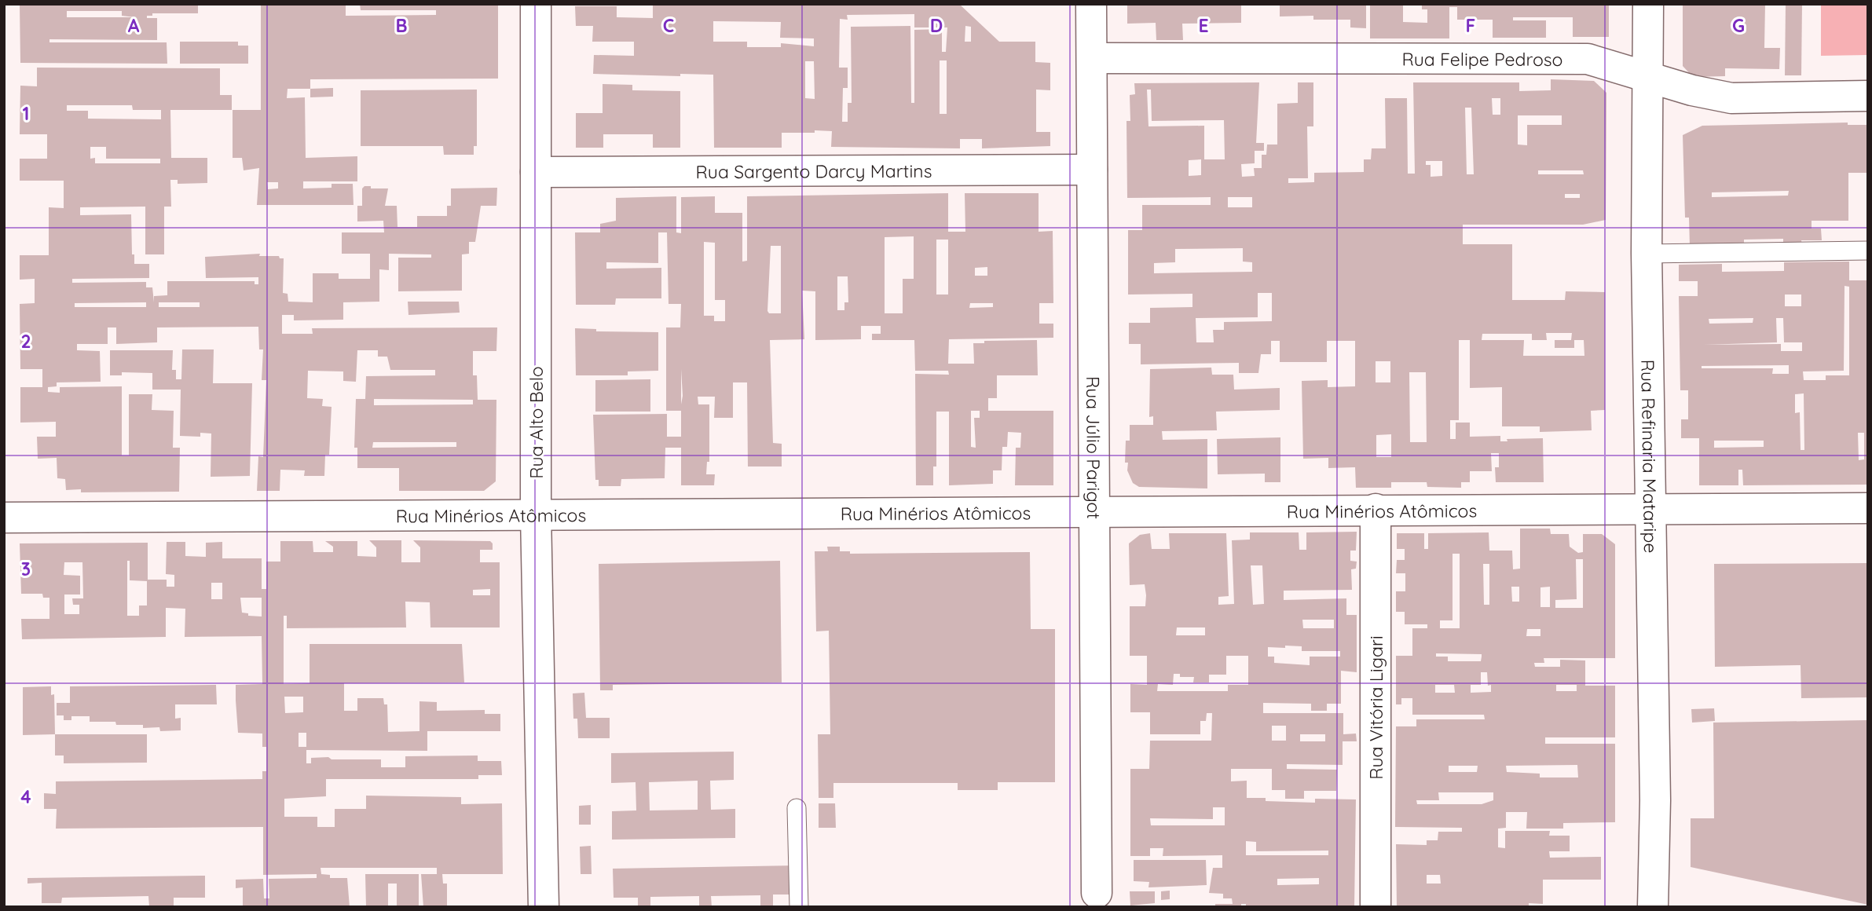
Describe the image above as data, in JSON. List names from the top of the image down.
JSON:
{
  "streets": {
    "street": [
      "Rua Felipe Pedroso",
      "Rua Sargento Darcy Martins",
      "Rua Alto Belo",
      "Rua Júlio Parigot",
      "Rua Refinaria Mataripe",
      "Rua Minérios Atômicos",
      "Rua Vitória Ligari"
    ]
  },
  "crossings": [
    ["Rua Felipe Pedroso", "Rua Júlio Parigot"],
    ["Rua Felipe Pedroso", "Rua Refinaria Mataripe"],
    ["Rua Sargento Darcy Martins", "Rua Alto Belo"],
    ["Rua Sargento Darcy Martins", "Rua Júlio Parigot"],
    ["Rua Alto Belo", "Rua Minérios Atômicos"],
    ["Rua Júlio Parigot", "Rua Minérios Atômicos"],
    ["Rua Refinaria Mataripe", "Rua Minérios Atômicos"],
    ["Rua Minérios Atômicos", "Rua Vitória Ligari"]
  ],
  "grid": {
    "columns": [
      "A",
      "B",
      "C",
      "D",
      "E",
      "F",
      "G"
    ],
    "rows": [
      "1",
      "2",
      "3",
      "4"
    ]
  }
}
